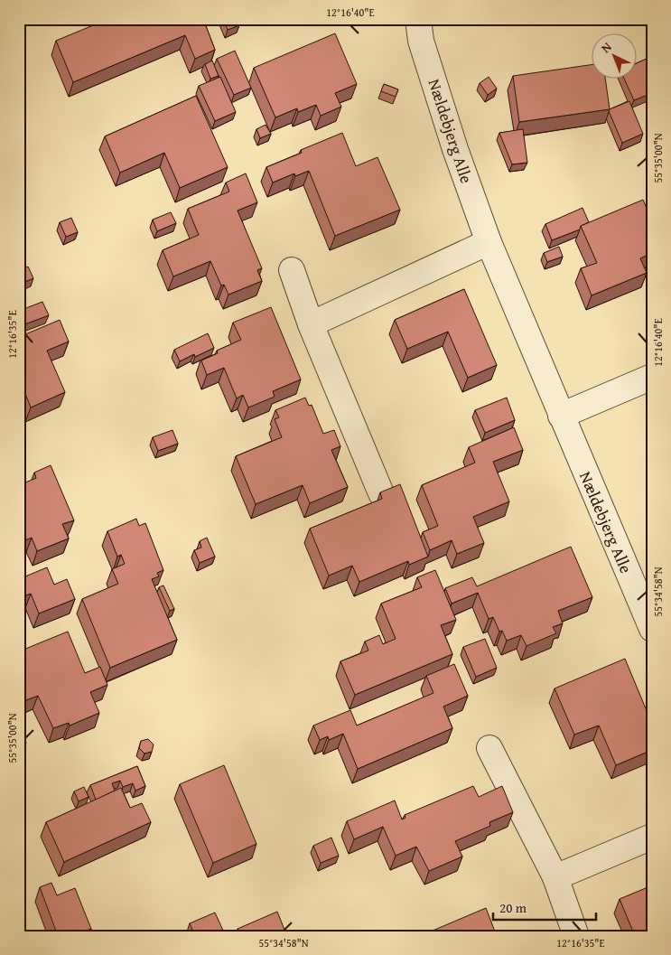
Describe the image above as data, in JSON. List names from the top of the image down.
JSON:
{
  "streets": {
    "street": ["Nældebjerg Alle"]
  },
  "scale_bar": "20 m",
  "north": "top left",
  "coordinates": [
    "12°16'40\"E",
    "55°35'00\"N",
    "12°16'35\"E",
    "55°34'58\"N"
  ]
}
